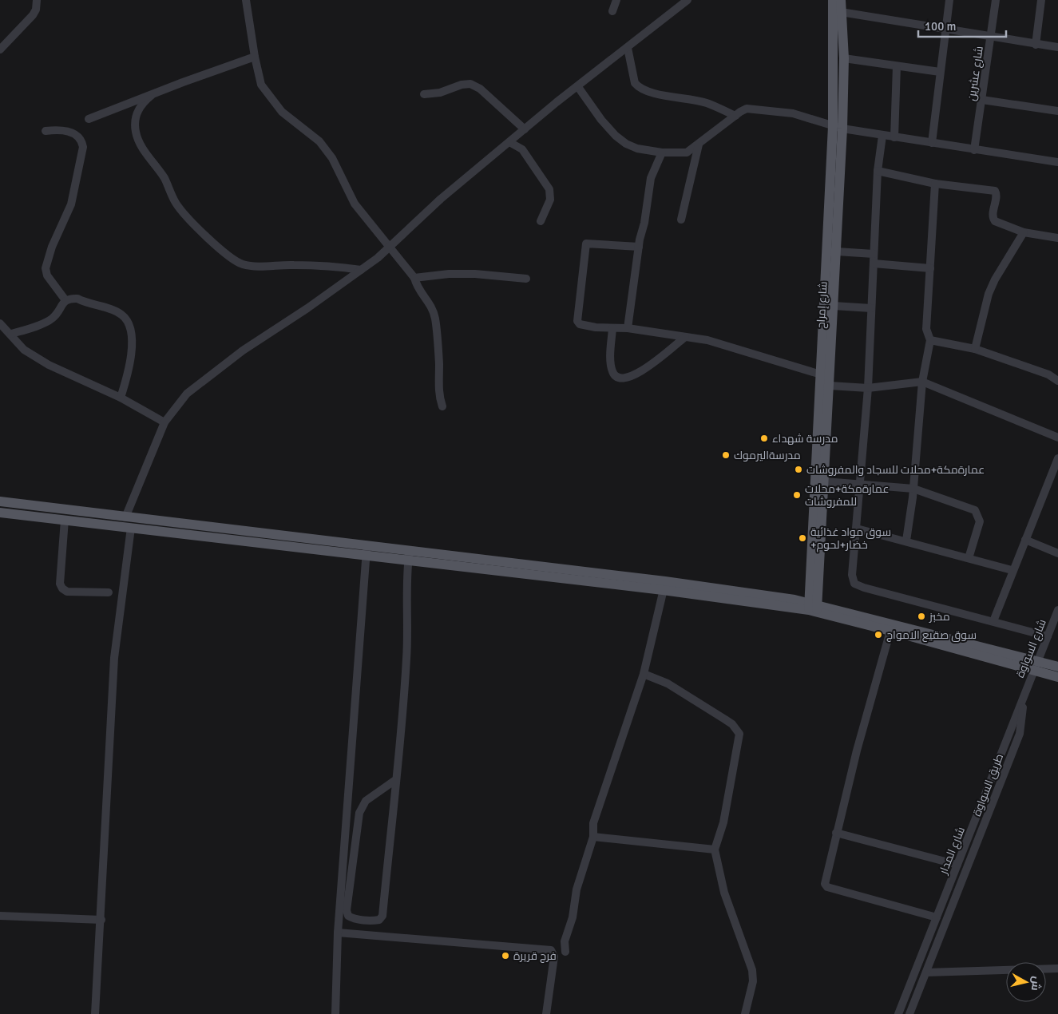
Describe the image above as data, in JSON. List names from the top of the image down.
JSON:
{
  "streets": {
    "main road": ["شارع إمراح"],
    "street": [
      "شارع عشرين",
      "شارع السواوة",
      "طريق السواوة",
      "شارع المدار"
    ]
  },
  "crossings": [
    ["شارع السواوة", "طريق السواوة"],
    ["شارع السواوة", "شارع المدار"],
    ["طريق السواوة", "شارع المدار"]
  ],
  "places": [
    "مدرسة شهداء",
    "مدرسةاليرموك",
    "عمارةمكة+محلات للسجاد والمفروشات",
    "عمارةمكة+محلات للمفروشات",
    "سوق مواد غذائية +خضار+لحوم",
    "مخبز",
    "سوق صقيع الامواج",
    "فرج قريرة"
  ],
  "scale_bar": "100 m",
  "north": "right"
}
